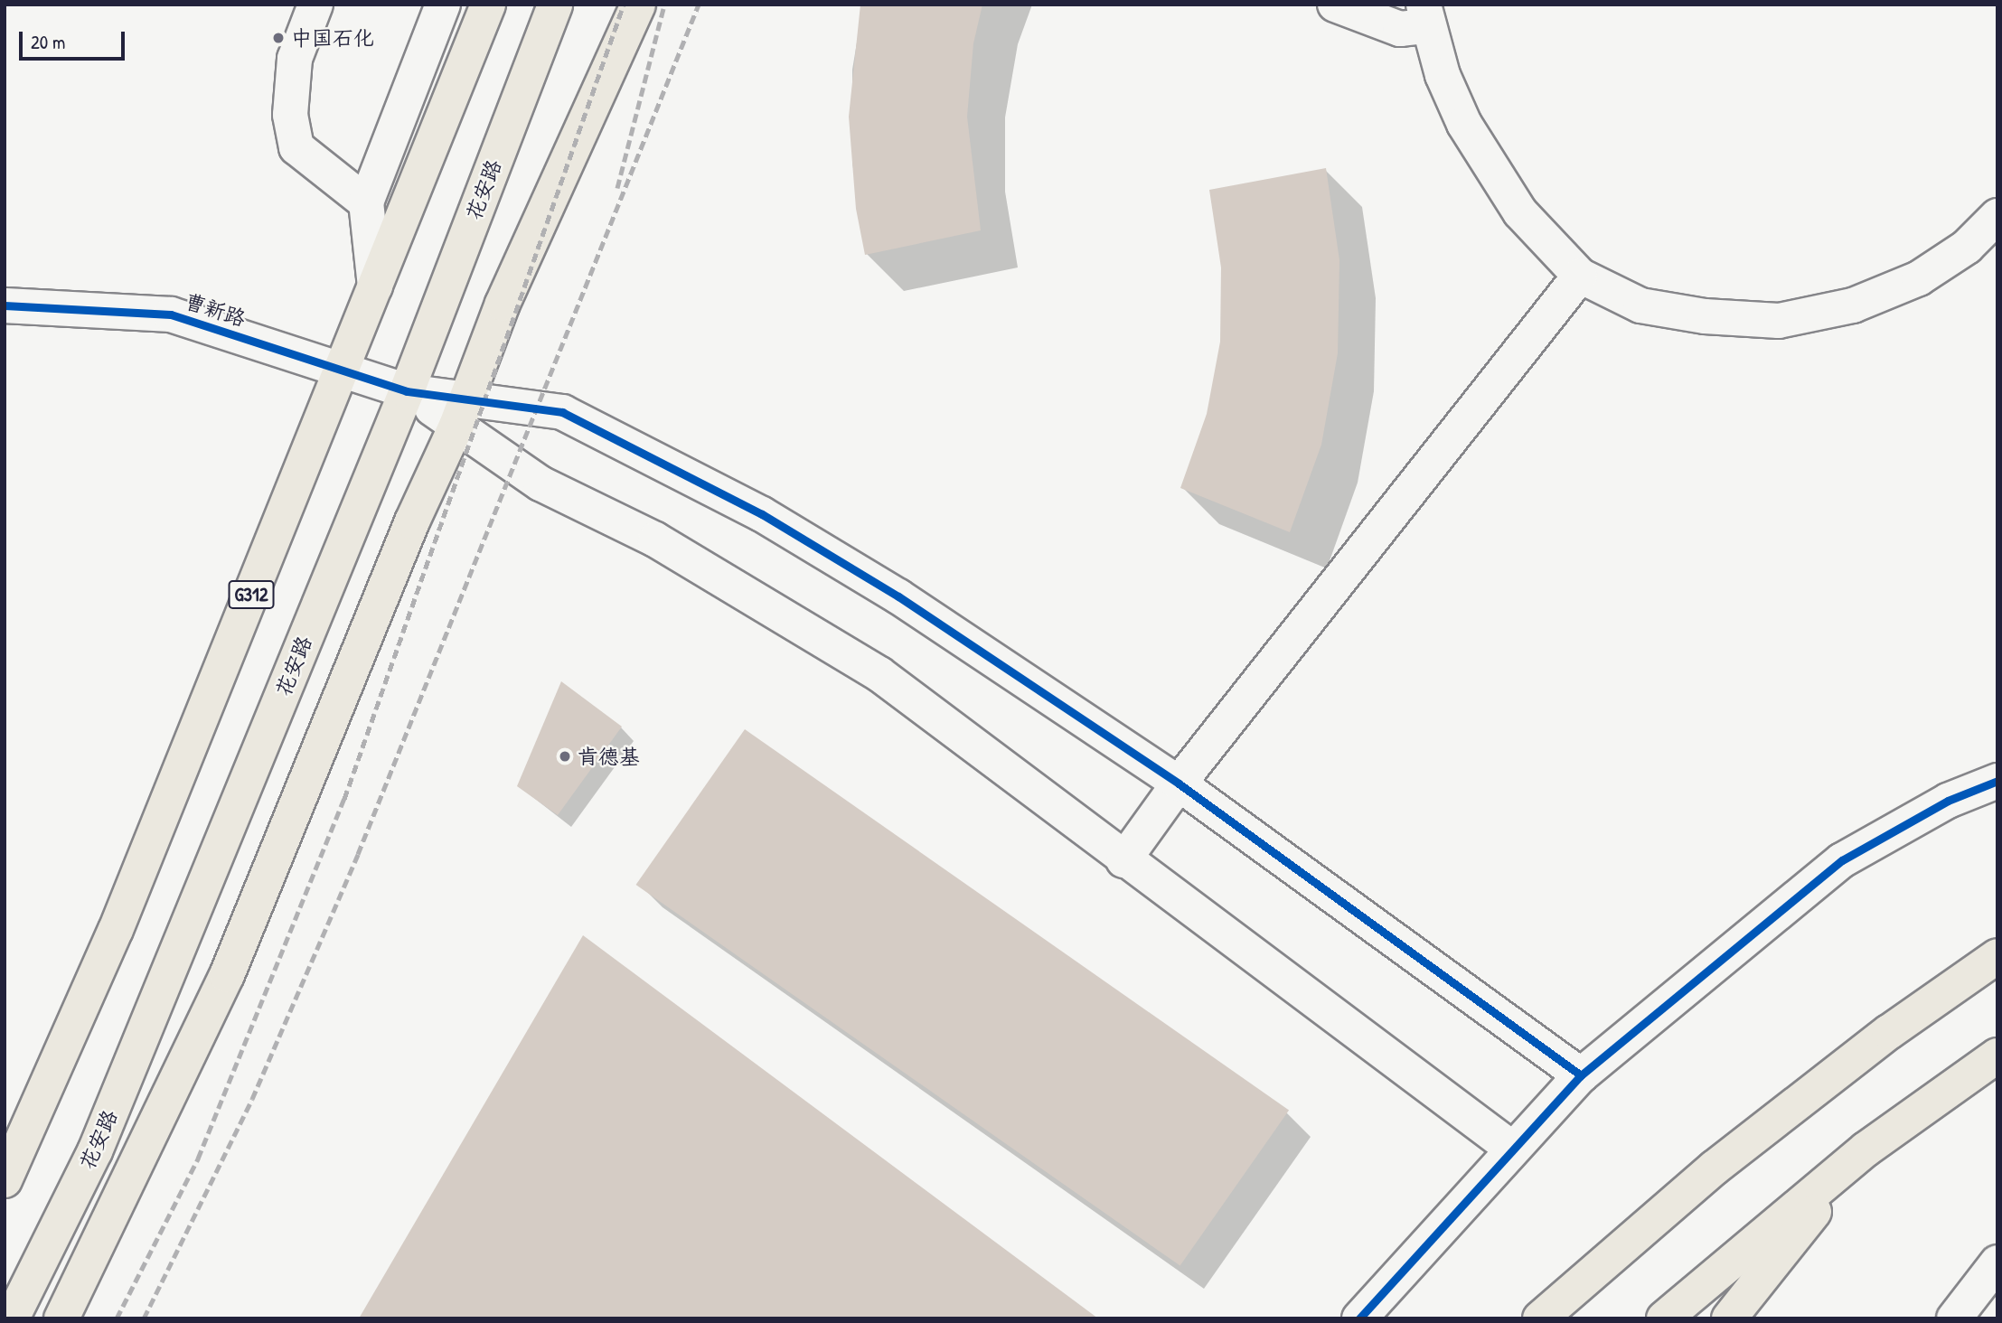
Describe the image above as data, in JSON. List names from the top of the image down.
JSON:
{
  "streets": {
    "highway": ["花安路", "G312"],
    "street": ["曹新路"]
  },
  "crossings": [
    ["花安路", "曹新路"],
    ["曹新路", "G312"]
  ],
  "places": ["中国石化", "肯德基"],
  "scale_bar": "20 m"
}
